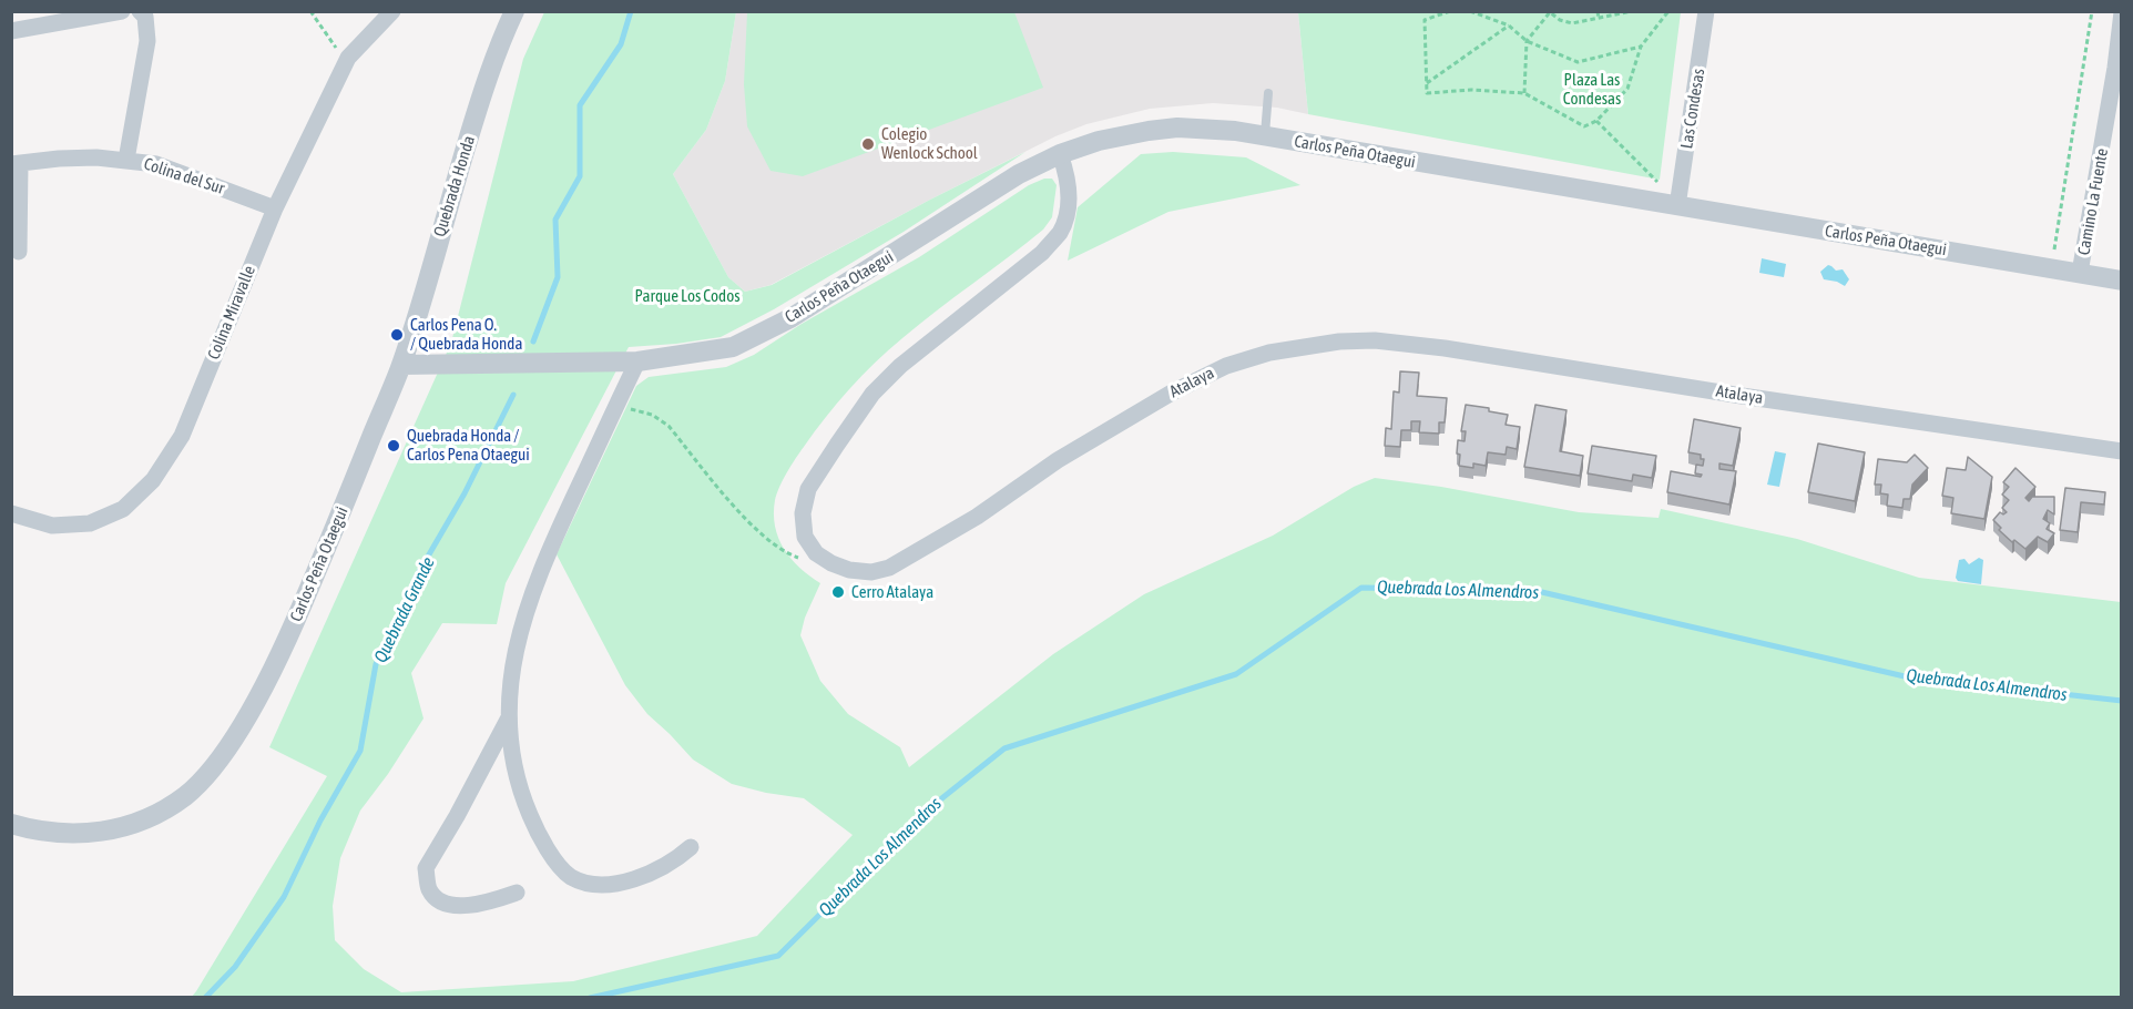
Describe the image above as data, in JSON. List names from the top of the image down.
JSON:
{
  "streets": {
    "street": [
      "Las Condesas",
      "Carlos Peña Otaegui",
      "Colina del Sur",
      "Quebrada Honda",
      "Camino La Fuente",
      "Colina Miravalle",
      "Atalaya"
    ]
  },
  "crossings": [
    ["Las Condesas", "Carlos Peña Otaegui"],
    ["Carlos Peña Otaegui", "Quebrada Honda"],
    ["Carlos Peña Otaegui", "Camino La Fuente"],
    ["Carlos Peña Otaegui", "Atalaya"],
    ["Colina del Sur", "Colina Miravalle"]
  ],
  "water": ["Quebrada Los Almendros", "Quebrada Grande"],
  "parks": ["Plaza Las Condesas", "Parque Los Codos"],
  "places": [
    "Colegio Wenlock School",
    "Carlos Pena O. / Quebrada Honda",
    "Quebrada Honda / Carlos Pena Otaegui",
    "Cerro Atalaya"
  ]
}
